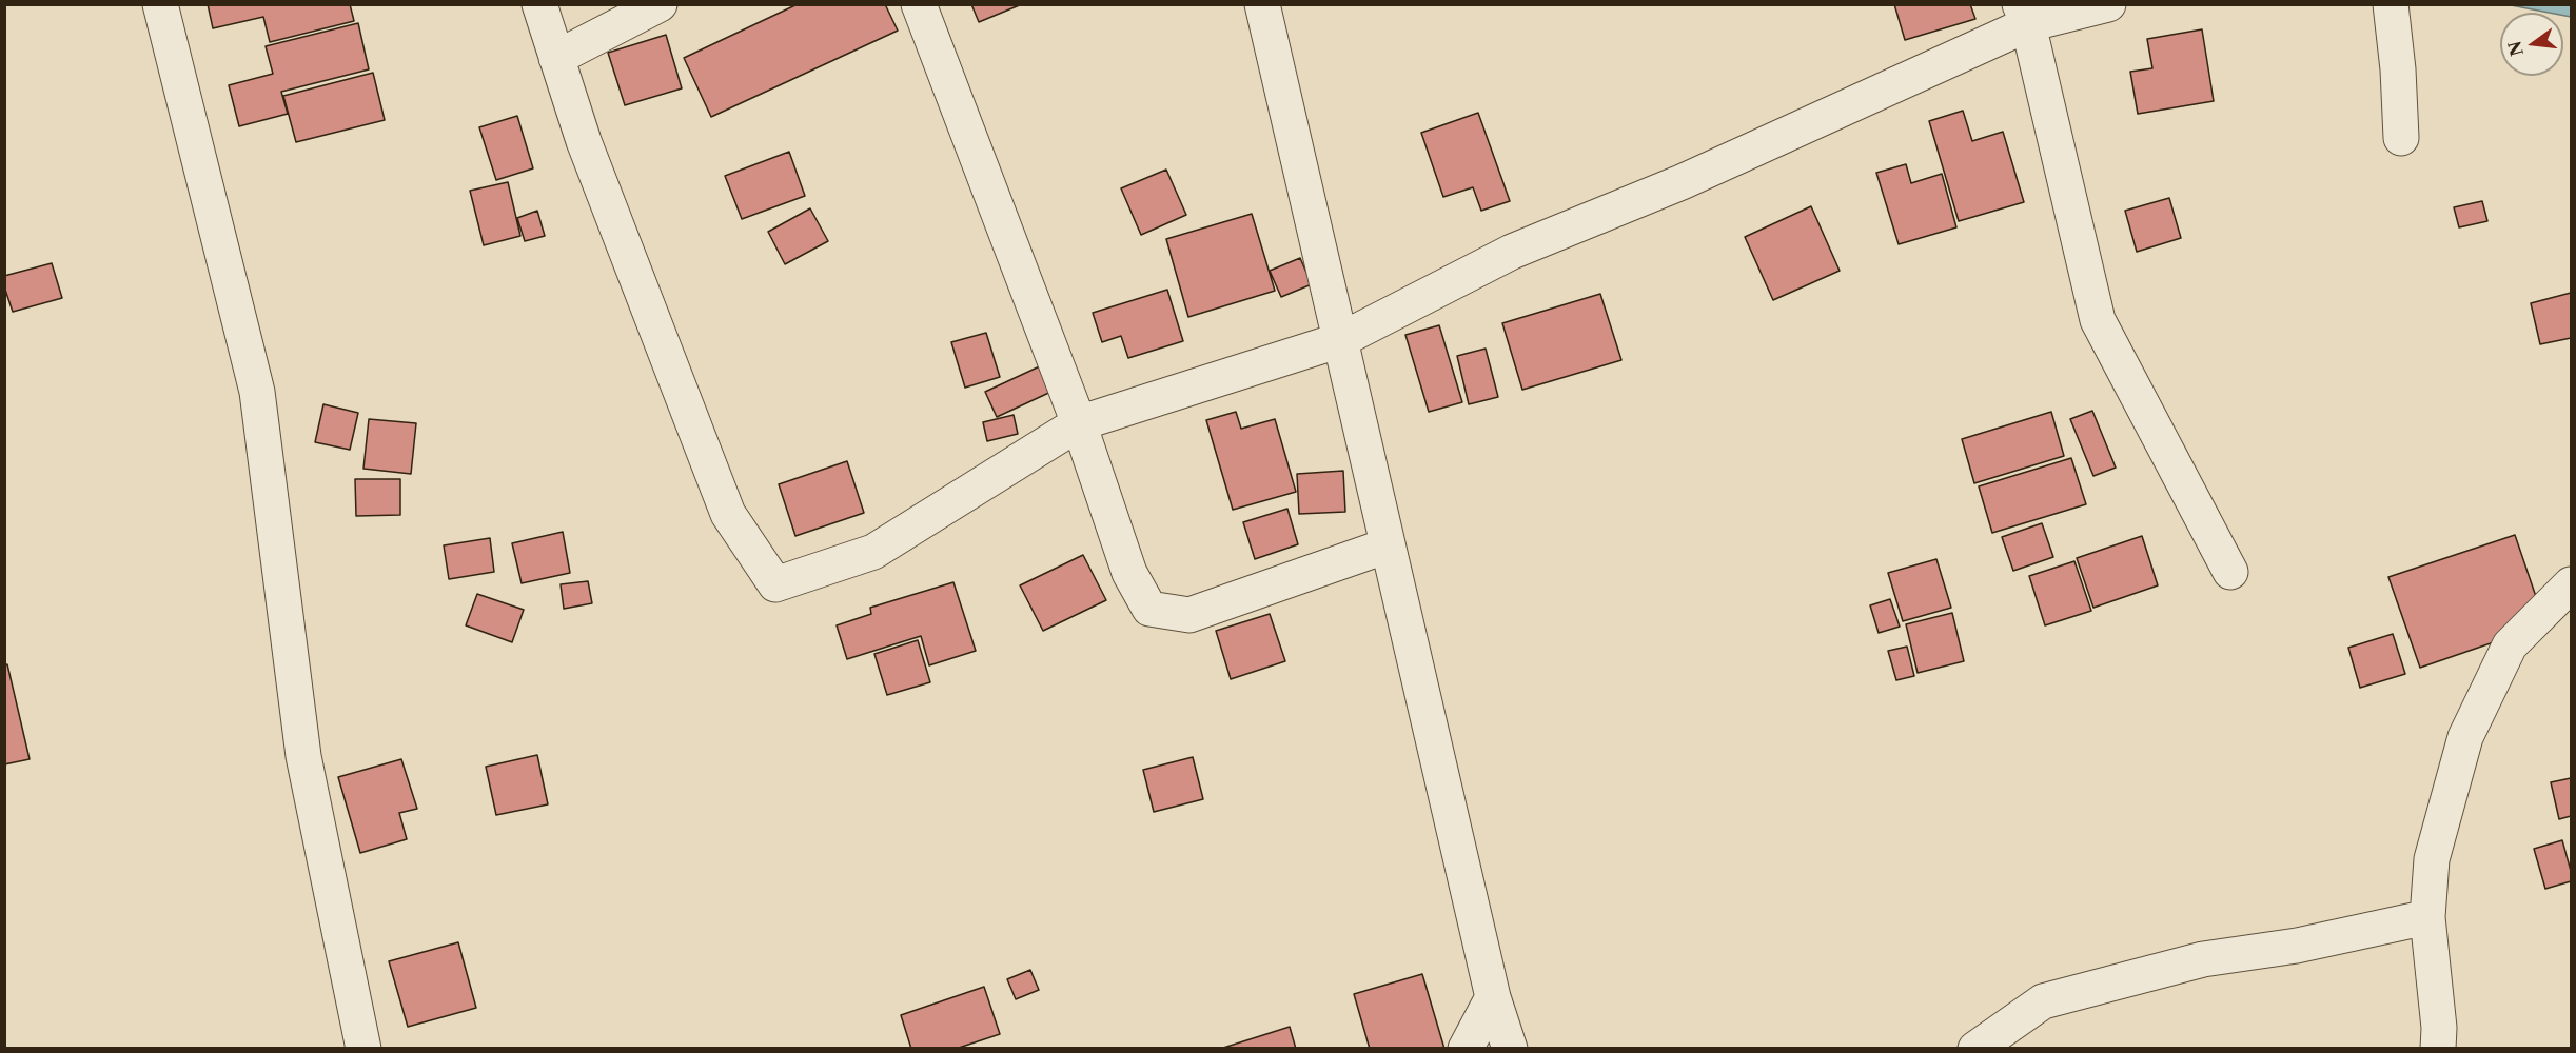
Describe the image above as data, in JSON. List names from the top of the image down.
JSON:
{
  "north": "left"
}
